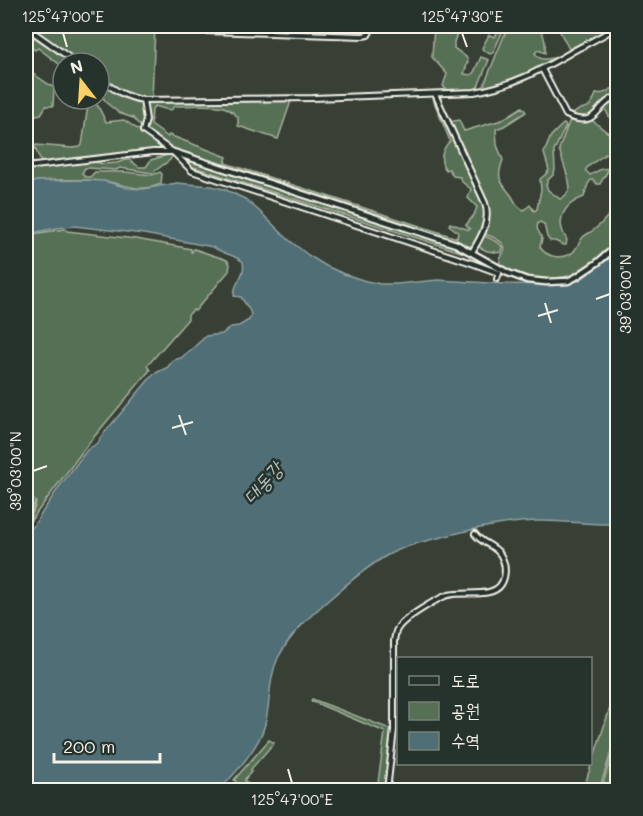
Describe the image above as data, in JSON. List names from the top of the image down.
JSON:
{
  "water": ["대동강"],
  "legend": ["도로", "공원", "수역"],
  "scale_bar": "200 m",
  "north": "top",
  "coordinates": ["125°47'00\"E", "125°47'30\"E", "39°03'00\"N"]
}
